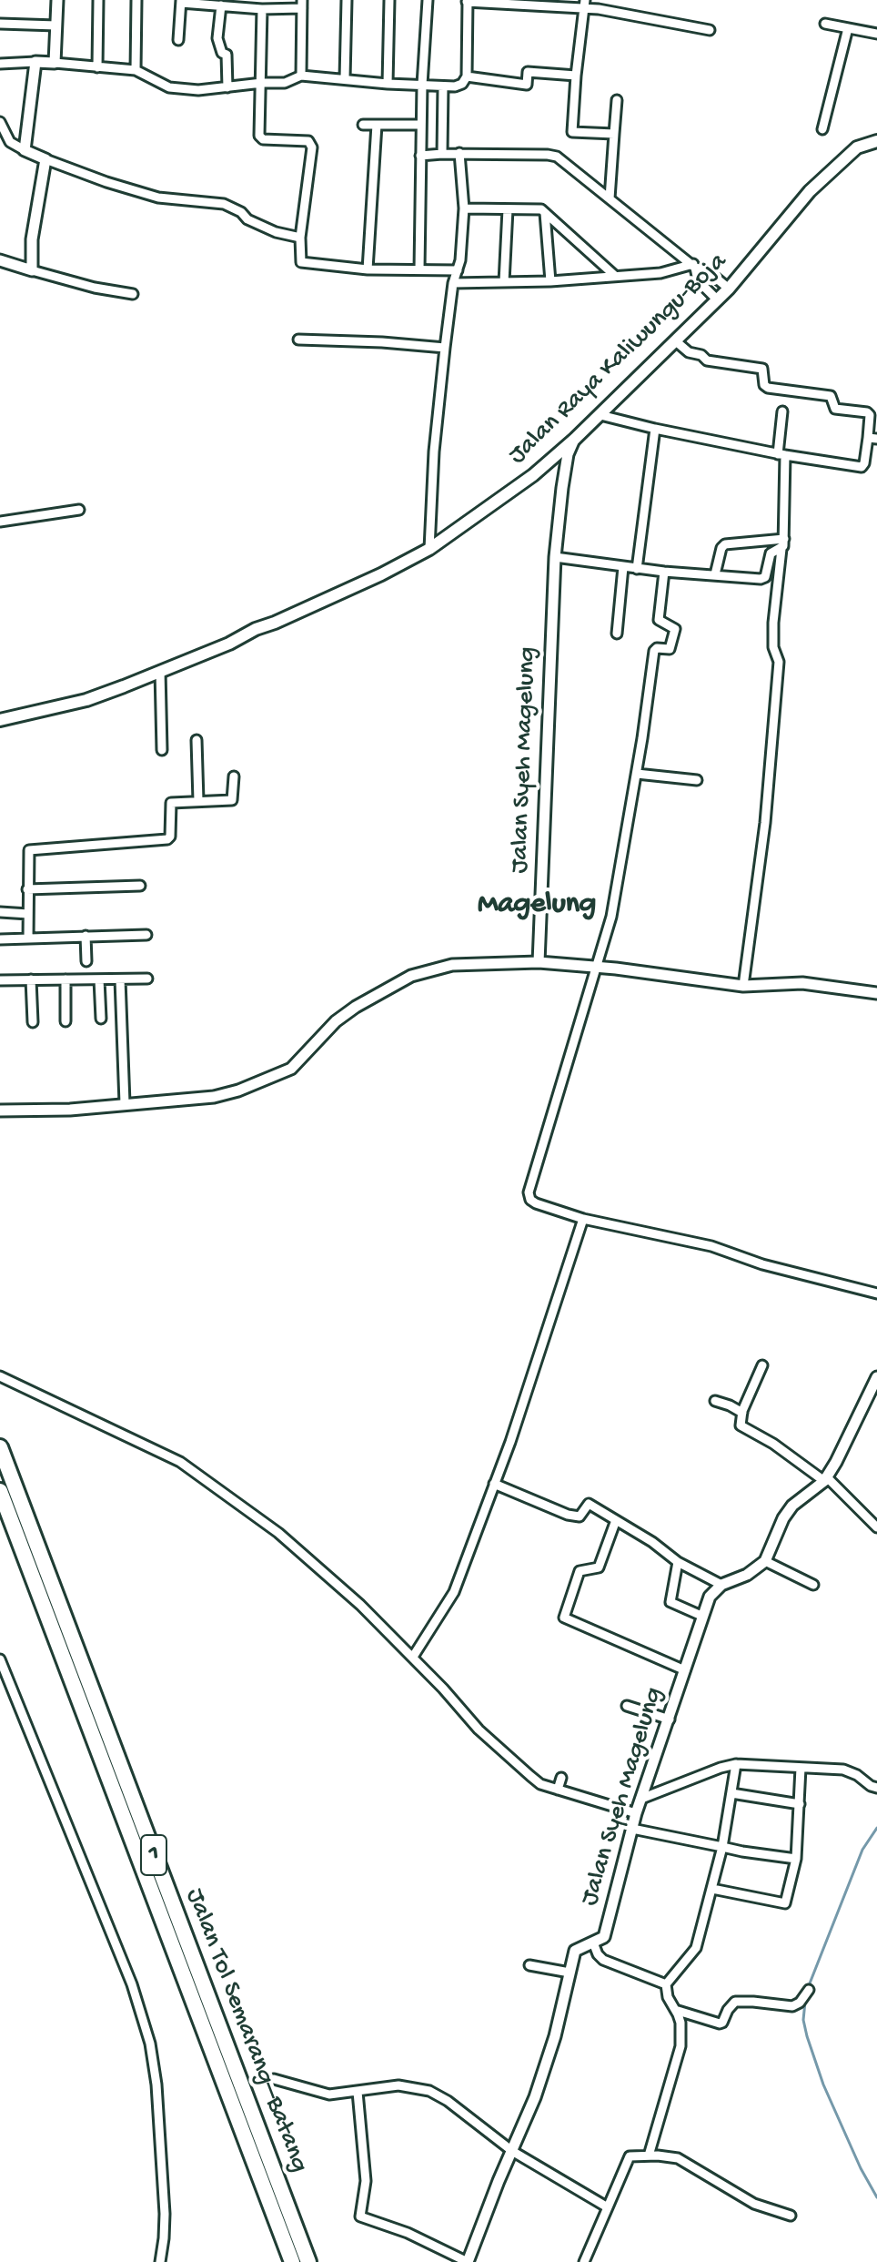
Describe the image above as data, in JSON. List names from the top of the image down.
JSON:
{
  "streets": {
    "highway": ["1", "Jalan Tol Semarang–Batang"],
    "main road": ["Jalan Raya Kaliwungu-Boja"],
    "street": ["Jalan Syeh Magelung"]
  },
  "crossings": [
    ["Jalan Raya Kaliwungu-Boja", "Jalan Syeh Magelung"]
  ],
  "districts": ["Magelung"]
}
